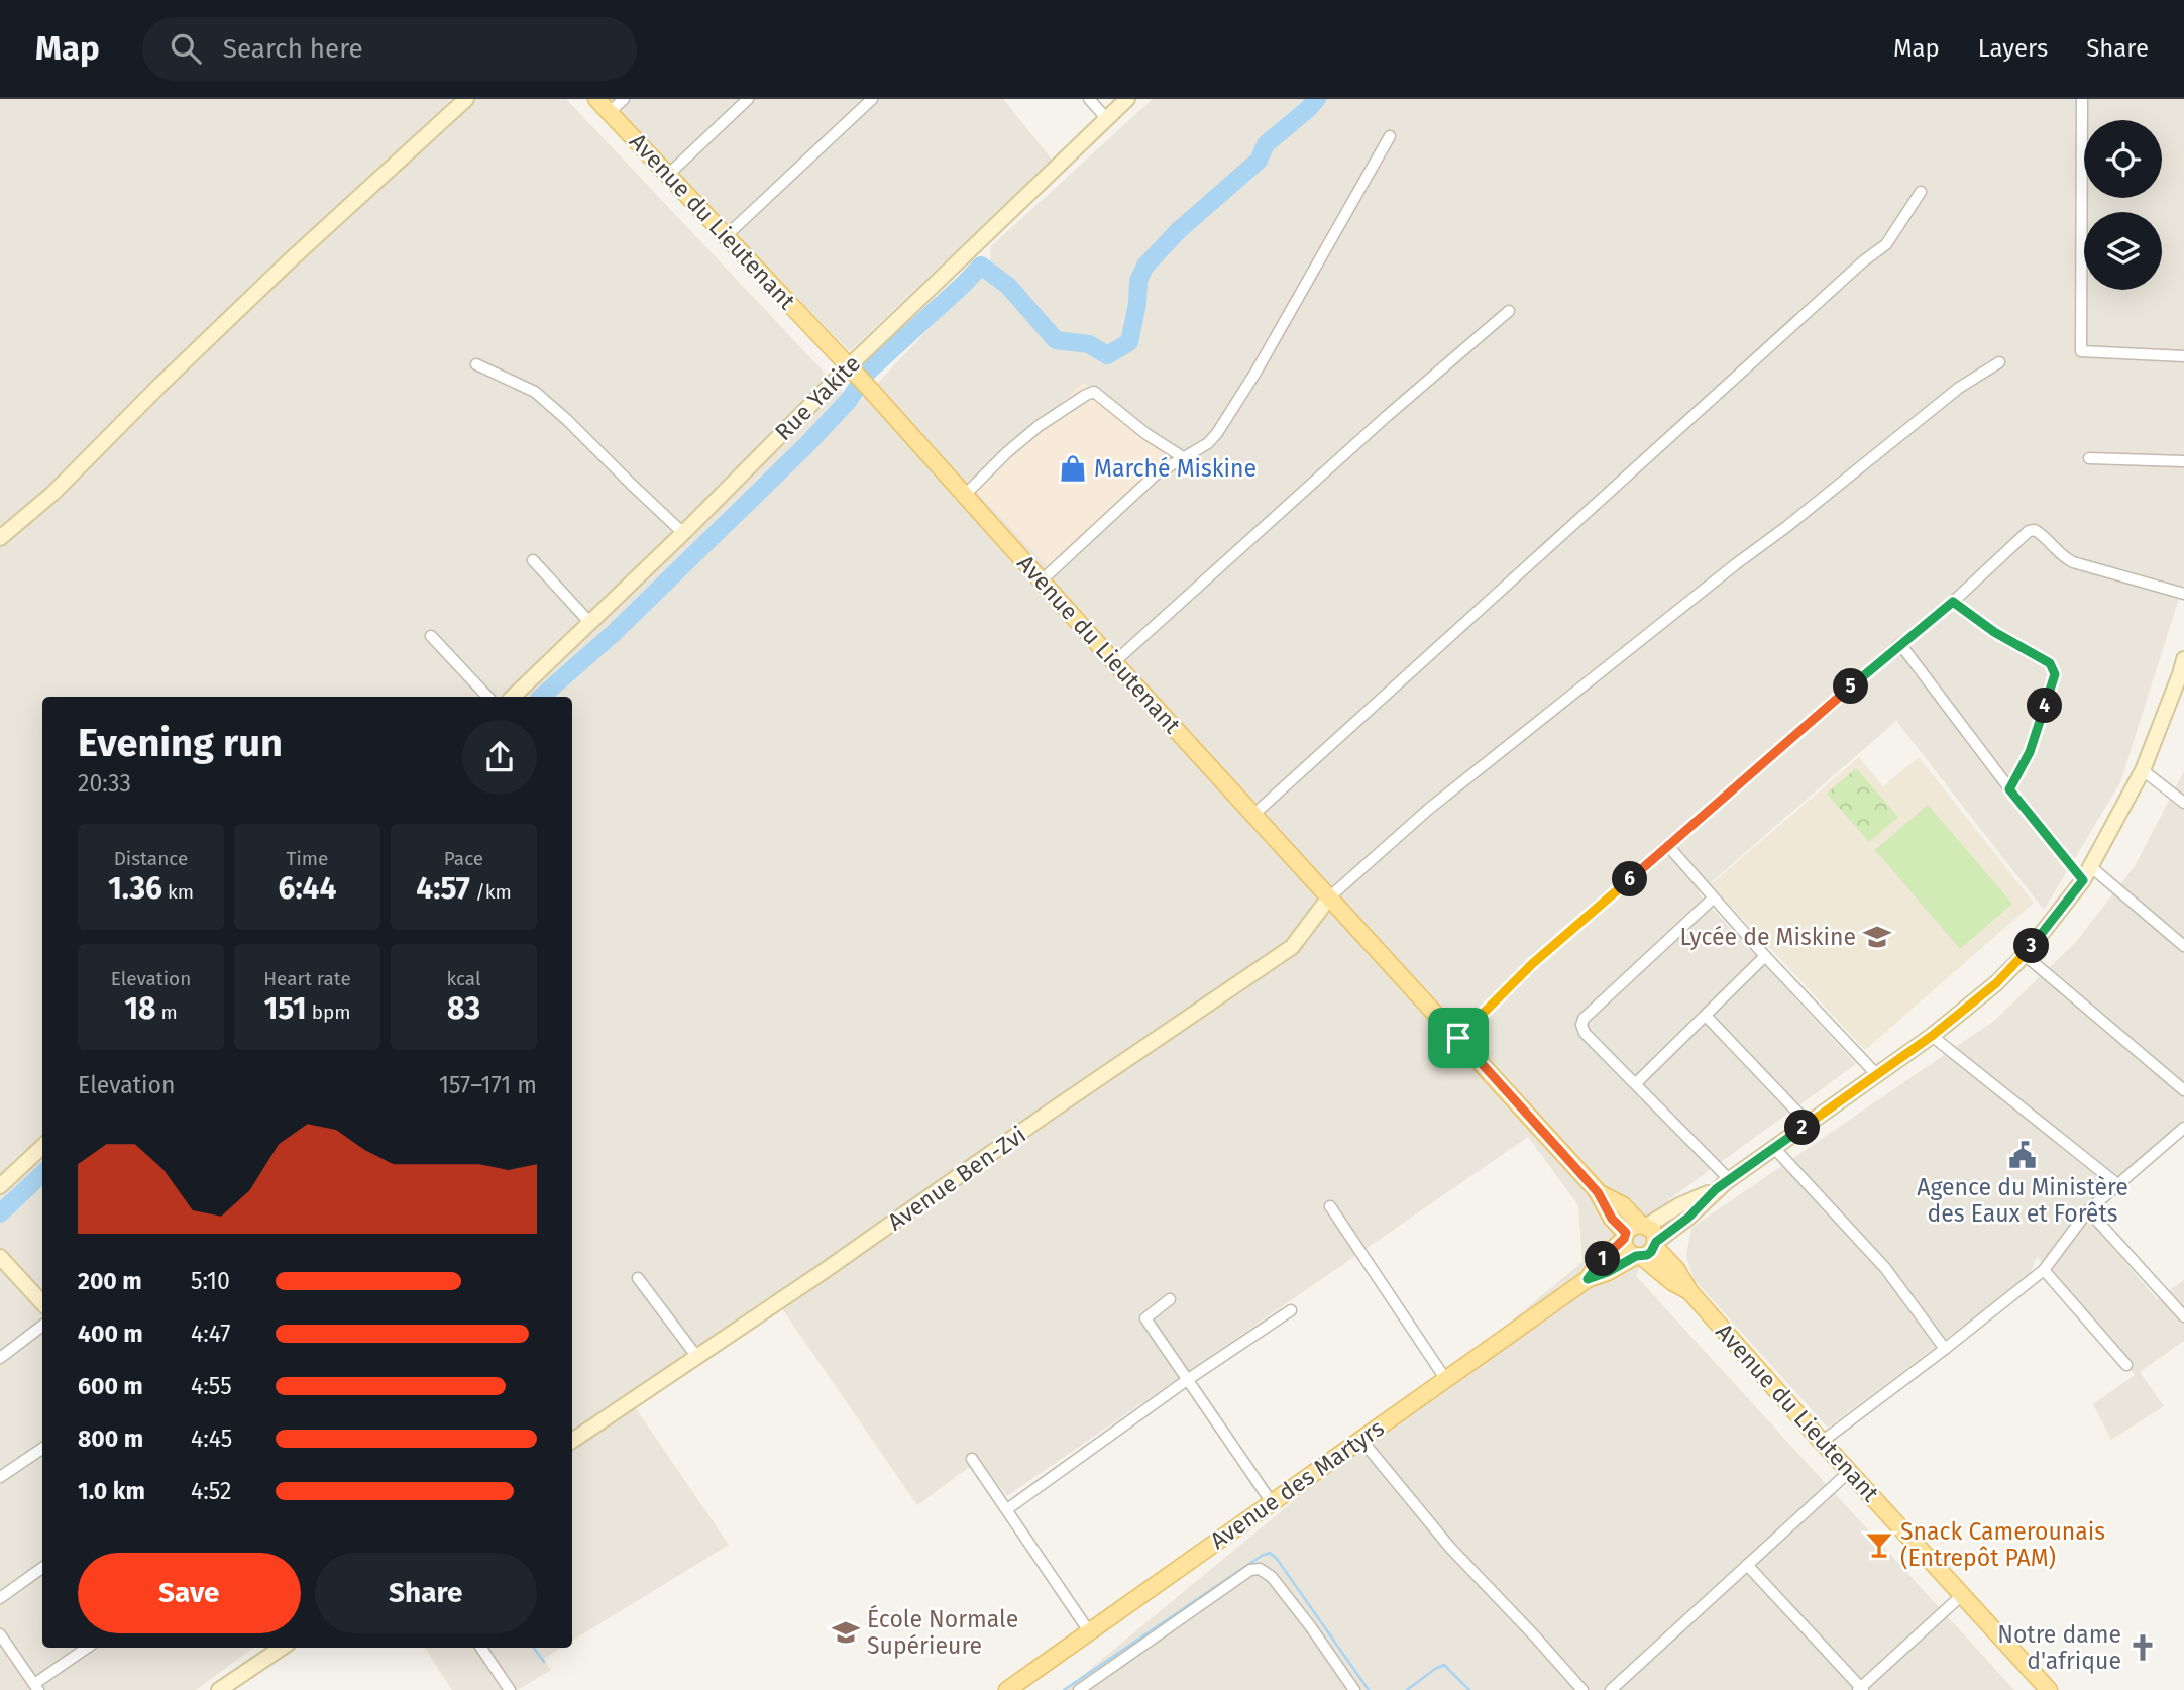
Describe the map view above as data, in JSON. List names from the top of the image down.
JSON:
{
  "streets": {
    "main road": [
      "Avenue du Lieutenant",
      "Rue Yakite",
      "Avenue Ben-Zvi",
      "Avenue des Martyrs"
    ]
  },
  "crossings": [
    ["Avenue du Lieutenant", "Rue Yakite"],
    ["Avenue du Lieutenant", "Avenue Ben-Zvi"],
    ["Avenue du Lieutenant", "Avenue des Martyrs"]
  ],
  "places": {
    "shop": ["Marché Miskine"],
    "school or university": ["Lycée de Miskine", "École Normale Supérieure"],
    "public building": ["Agence du Ministère des Eaux et Forêts"],
    "bar": ["Snack Camerounais (Entrepôt PAM)"],
    "church": ["Notre dame d'afrique"]
  },
  "page": {
    "header": "Map",
    "search": "Search here",
    "nav": ["Map", "Layers", "Share"],
    "pins": [
      "5",
      "4",
      "6",
      "3",
      "2",
      "1"
    ],
    "heading": ["Evening run", "20:33"],
    "stats": [
      ["Distance", "1.36 km"],
      ["Time", "6:44"],
      ["Pace", "4:57 /km"],
      ["Elevation", "18 m"],
      ["Heart rate", "151 bpm"],
      ["kcal", "83"]
    ],
    "chart": ["Elevation", "157–171 m"],
    "list": [
      {
        "name": "200 m",
        "note": "5:10"
      },
      {
        "name": "400 m",
        "note": "4:47"
      },
      {
        "name": "600 m",
        "note": "4:55"
      },
      {
        "name": "800 m",
        "note": "4:45"
      },
      {
        "name": "1.0 km",
        "note": "4:52"
      }
    ],
    "buttons": ["Save", "Share"]
  }
}
